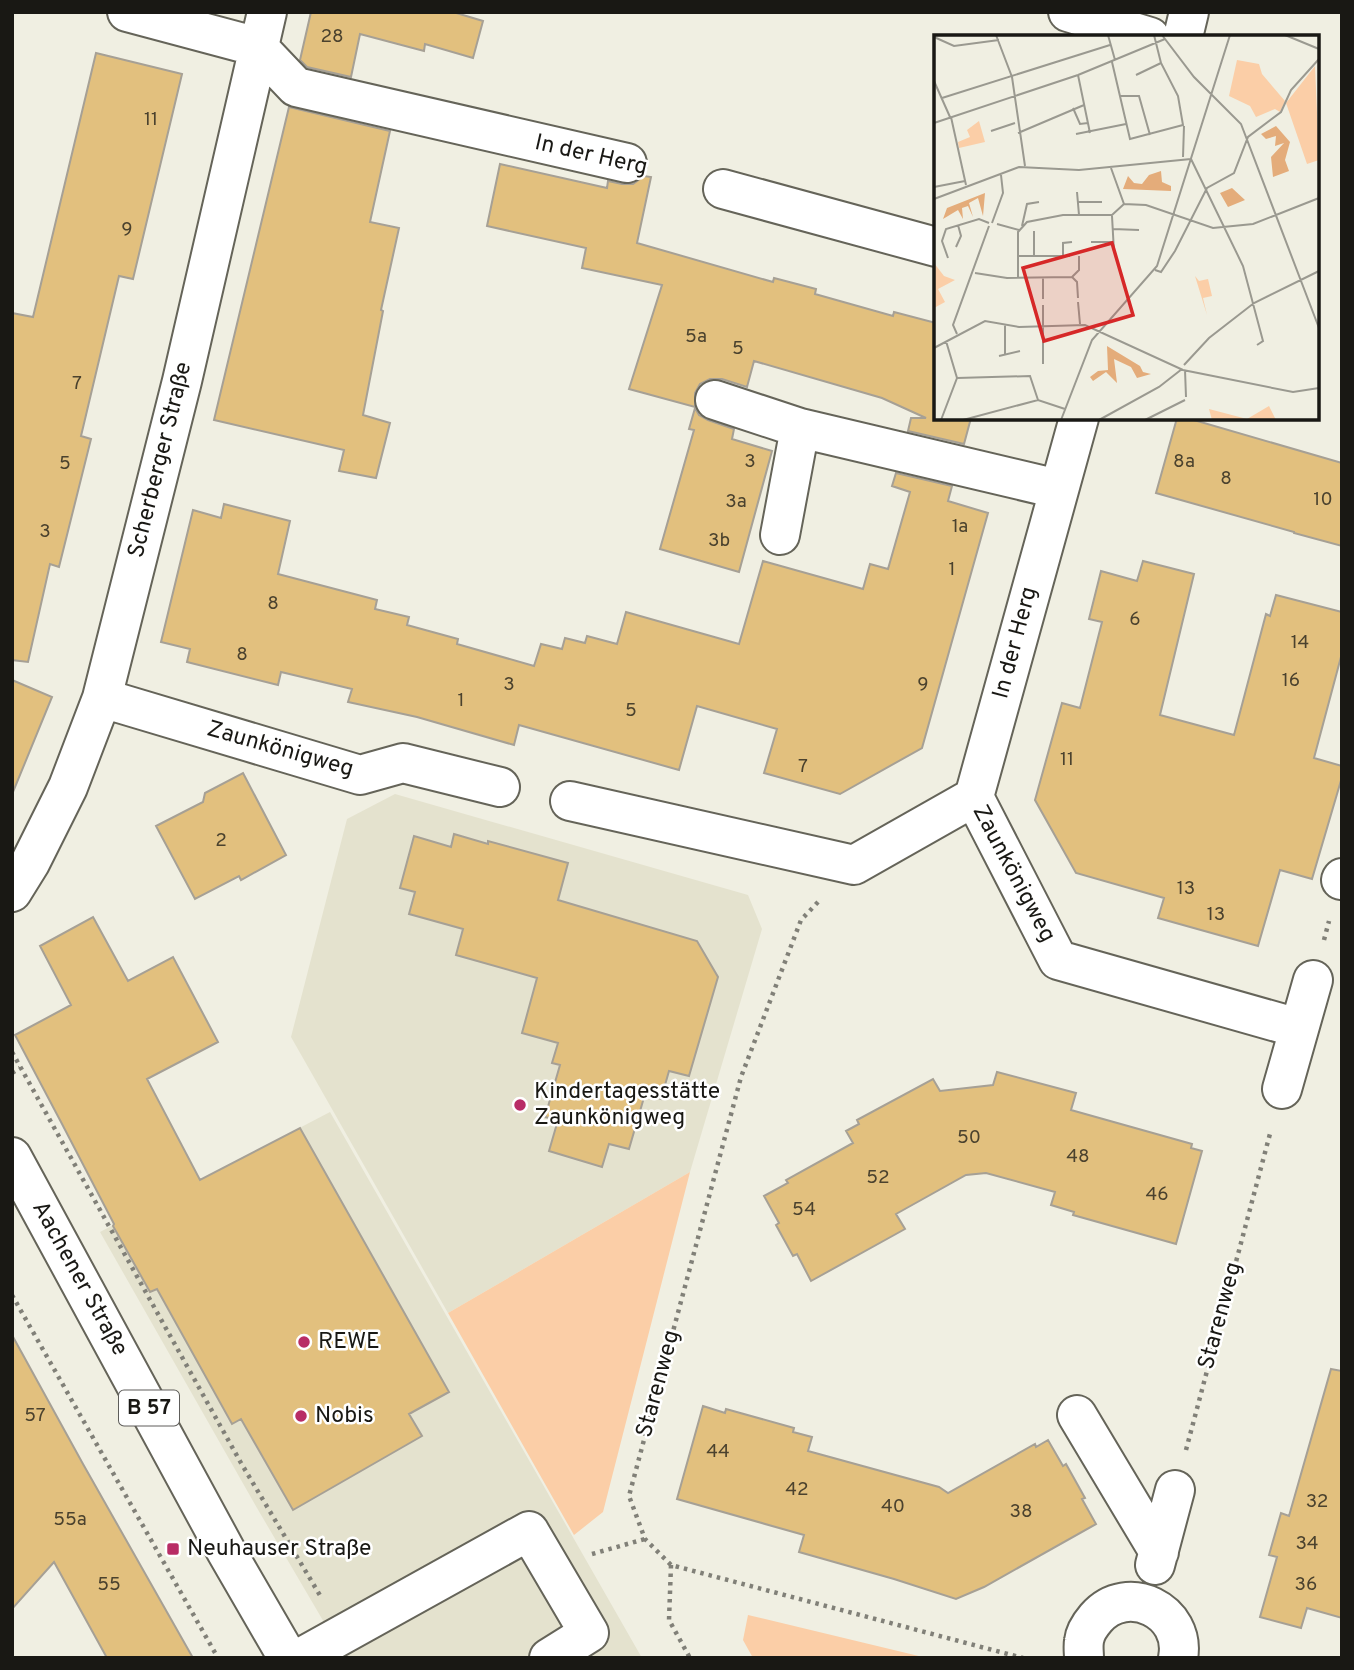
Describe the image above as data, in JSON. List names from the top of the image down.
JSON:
{
  "streets": {
    "street": [
      "In der Herg",
      "Scherberger Straße",
      "Zaunkönigweg",
      "Aachener Straße",
      "B 57"
    ],
    "path": ["Starenweg"]
  },
  "crossings": [
    ["In der Herg", "Scherberger Straße"],
    ["In der Herg", "Zaunkönigweg"],
    ["Scherberger Straße", "Zaunkönigweg"],
    ["Zaunkönigweg", "Starenweg"]
  ],
  "places": {
    "other": ["Kindertagesstätte Zaunkönigweg", "REWE", "Nobis"],
    "transit": ["Neuhauser Straße"]
  },
  "house_numbers": [
    "28",
    "11",
    "9",
    "5a",
    "5",
    "7",
    "3",
    "8a",
    "5",
    "8",
    "10",
    "3a",
    "1a",
    "3",
    "3b",
    "1",
    "8",
    "6",
    "14",
    "8",
    "16",
    "3",
    "9",
    "1",
    "5",
    "11",
    "7",
    "2",
    "13",
    "13",
    "50",
    "48",
    "52",
    "46",
    "54",
    "57",
    "44",
    "42",
    "32",
    "40",
    "38",
    "55a",
    "34",
    "55",
    "36"
  ]
}
